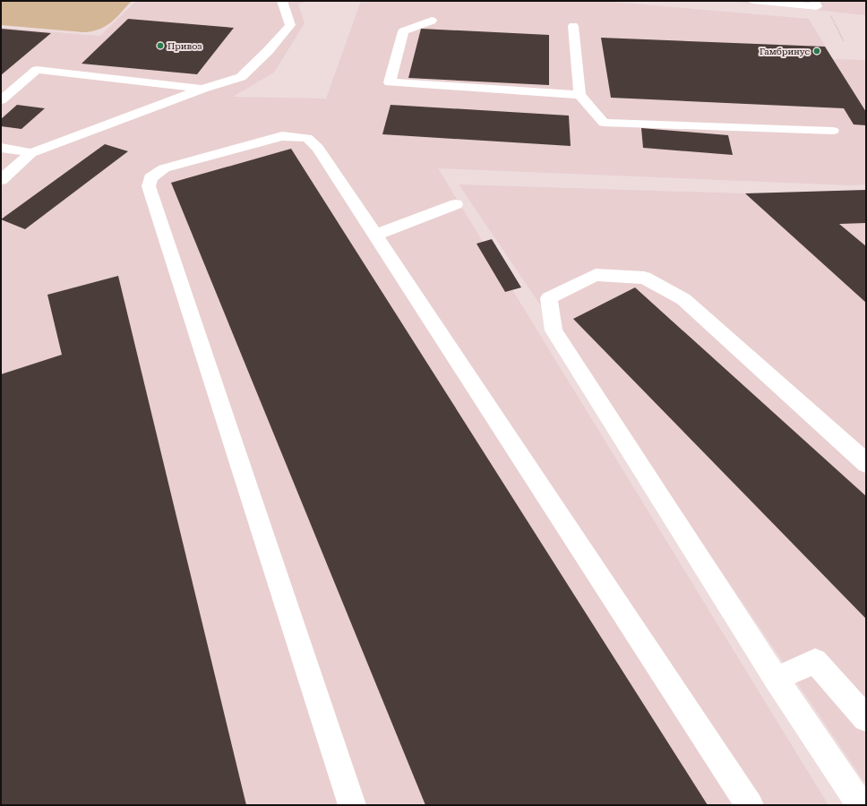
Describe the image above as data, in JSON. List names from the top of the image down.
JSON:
{
  "places": ["Привоз", "Гамбринус"]
}
